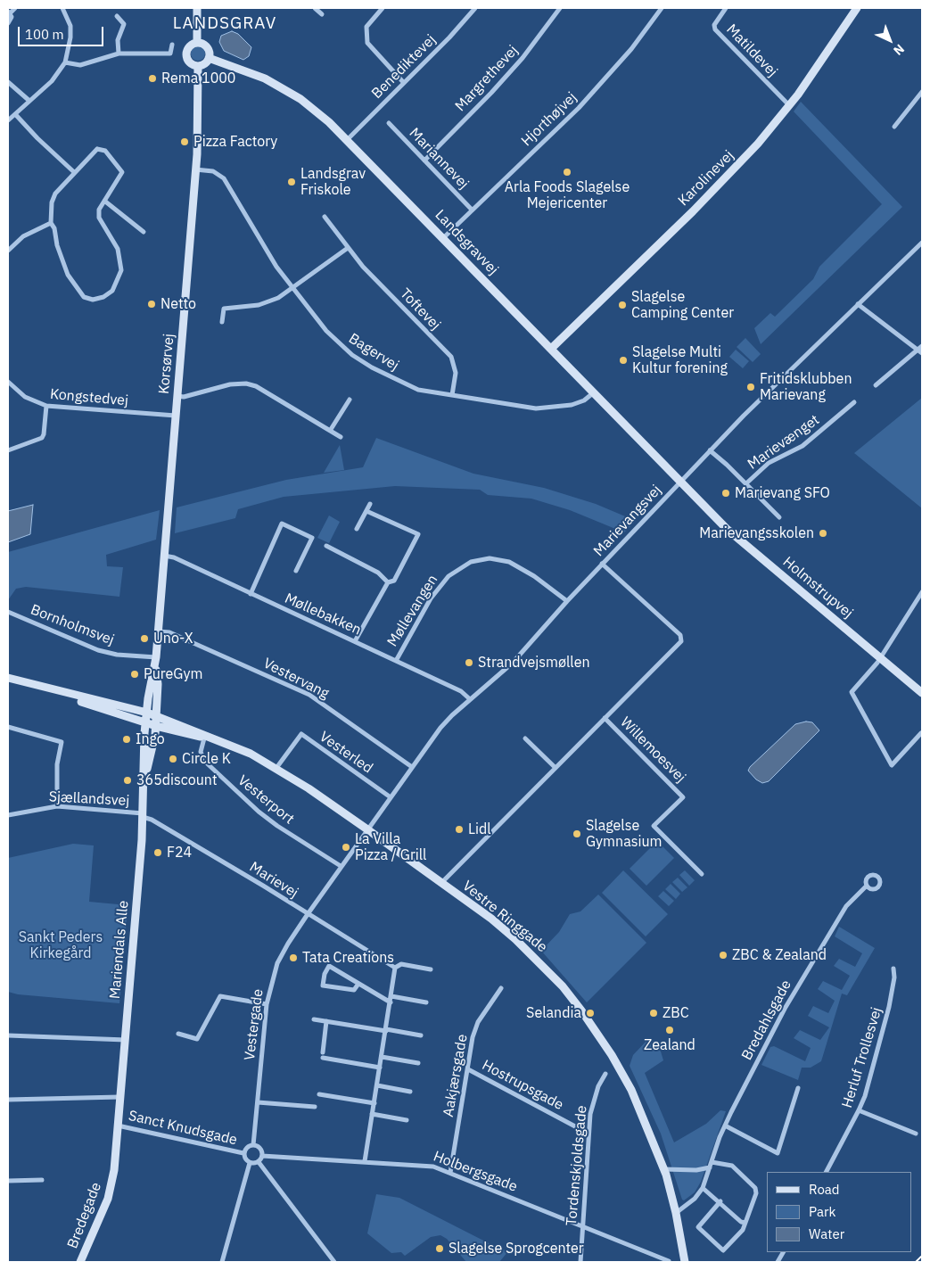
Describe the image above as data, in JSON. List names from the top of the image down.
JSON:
{
  "streets": {
    "street": [
      "Matildevej",
      "Benediktevej",
      "Margrethevej",
      "Hjorthøjvej",
      "Mariannevej",
      "Karolinevej",
      "Landsgravvej",
      "Toftevej",
      "Bagervej",
      "Korsørvej",
      "Kongstedvej",
      "Marievænget",
      "Marievangsvej",
      "Holmstrupvej",
      "Møllevangen",
      "Møllebakken",
      "Bornholmsvej",
      "Vestervang",
      "Willemoesvej",
      "Vesterled",
      "Sjællandsvej",
      "Vesterport",
      "Marievej",
      "Vestre Ringgade",
      "Mariendals Alle",
      "Bredahlsgade",
      "Vestergade",
      "Herluf Trollesvej",
      "Aakjærsgade",
      "Hostrupsgade",
      "Sanct Knudsgade",
      "Tordenskjoldsgade",
      "Holbergsgade",
      "Bredegade"
    ]
  },
  "crossings": [
    ["Matildevej", "Karolinevej"],
    ["Benediktevej", "Landsgravvej"],
    ["Margrethevej", "Mariannevej"],
    ["Hjorthøjvej", "Mariannevej"],
    ["Hjorthøjvej", "Landsgravvej"],
    ["Karolinevej", "Landsgravvej"],
    ["Landsgravvej", "Bagervej"],
    ["Landsgravvej", "Korsørvej"],
    ["Landsgravvej", "Marievangsvej"],
    ["Landsgravvej", "Holmstrupvej"],
    ["Toftevej", "Bagervej"],
    ["Bagervej", "Korsørvej"],
    ["Korsørvej", "Kongstedvej"],
    ["Korsørvej", "Møllebakken"],
    ["Korsørvej", "Bornholmsvej"],
    ["Korsørvej", "Vestervang"],
    ["Korsørvej", "Vestre Ringgade"],
    ["Korsørvej", "Mariendals Alle"],
    ["Marievangsvej", "Holmstrupvej"],
    ["Marievangsvej", "Møllevangen"],
    ["Marievangsvej", "Møllebakken"],
    ["Marievangsvej", "Vestervang"],
    ["Marievangsvej", "Willemoesvej"],
    ["Marievangsvej", "Vesterled"],
    ["Marievangsvej", "Vestre Ringgade"],
    ["Marievangsvej", "Vestergade"],
    ["Møllevangen", "Møllebakken"],
    ["Willemoesvej", "Vestre Ringgade"],
    ["Vesterled", "Vestre Ringgade"],
    ["Sjællandsvej", "Marievej"],
    ["Sjællandsvej", "Mariendals Alle"],
    ["Vesterport", "Vestre Ringgade"],
    ["Vesterport", "Vestergade"],
    ["Marievej", "Mariendals Alle"],
    ["Marievej", "Vestergade"],
    ["Vestre Ringgade", "Mariendals Alle"],
    ["Vestre Ringgade", "Bredahlsgade"],
    ["Vestre Ringgade", "Vestergade"],
    ["Mariendals Alle", "Sanct Knudsgade"],
    ["Mariendals Alle", "Bredegade"],
    ["Vestergade", "Sanct Knudsgade"],
    ["Vestergade", "Holbergsgade"],
    ["Aakjærsgade", "Hostrupsgade"],
    ["Aakjærsgade", "Holbergsgade"],
    ["Hostrupsgade", "Tordenskjoldsgade"],
    ["Sanct Knudsgade", "Holbergsgade"],
    ["Sanct Knudsgade", "Bredegade"],
    ["Tordenskjoldsgade", "Holbergsgade"]
  ],
  "districts": ["LANDSGRAV"],
  "parks": ["Sankt Peders Kirkegård"],
  "places": [
    "Rema 1000",
    "Pizza Factory",
    "Arla Foods Slagelse Mejericenter",
    "Landsgrav Friskole",
    "Netto",
    "Slagelse Camping Center",
    "Slagelse Multi Kultur forening",
    "Fritidsklubben Marievang",
    "Marievang SFO",
    "Marievangsskolen",
    "Uno-X",
    "Strandvejsmøllen",
    "PureGym",
    "Ingo",
    "Circle K",
    "365discount",
    "Lidl",
    "Slagelse Gymnasium",
    "La Villa Pizza / Grill",
    "F24",
    "ZBC & Zealand",
    "Tata Creations",
    "Selandia",
    "ZBC",
    "Zealand",
    "Slagelse Sprogcenter"
  ],
  "legend": ["Road", "Park", "Water"],
  "scale_bar": "100 m",
  "north": "bottom right"
}
